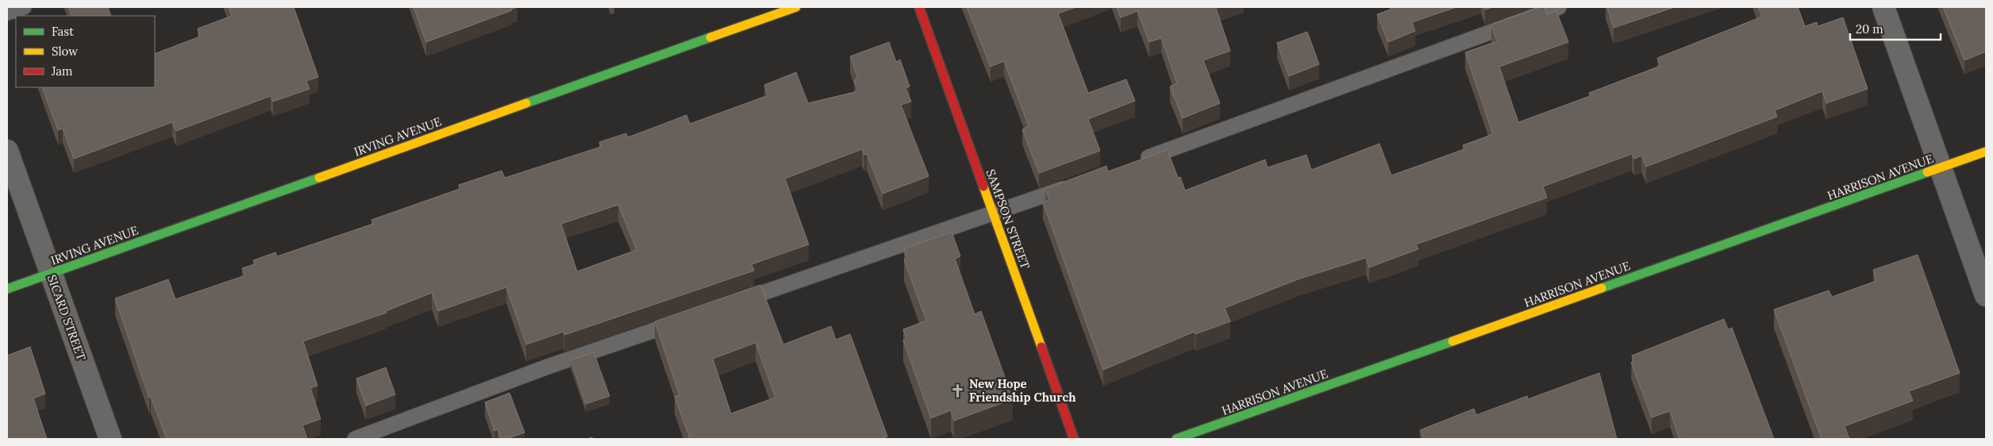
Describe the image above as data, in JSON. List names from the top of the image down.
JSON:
{
  "streets": {
    "street": [
      "IRVING AVENUE",
      "HARRISON AVENUE",
      "SAMPSON STREET",
      "SICARD STREET"
    ]
  },
  "crossings": [
    ["IRVING AVENUE", "SICARD STREET"]
  ],
  "places": {
    "church": ["New Hope Friendship Church"]
  },
  "legend": ["Fast", "Slow", "Jam"],
  "scale_bar": "20 m"
}
